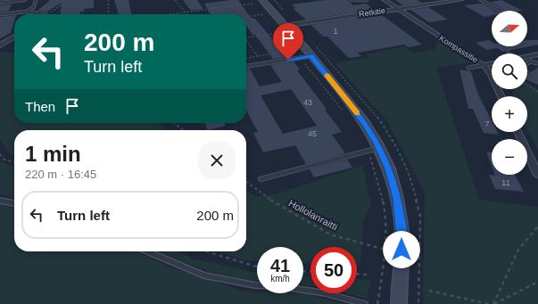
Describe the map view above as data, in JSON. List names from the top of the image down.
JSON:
{
  "streets": {
    "street": ["Retkitie", "Kompassitie"],
    "path": ["Hollolanraitti"]
  },
  "crossings": [
    ["Retkitie", "Kompassitie"]
  ],
  "house_numbers": [
    "1",
    "43",
    "7",
    "45",
    "11"
  ],
  "north": "right",
  "page": {
    "map_buttons": ["+", "−"],
    "turn": ["200 m", "Turn left"],
    "then": "Then",
    "heading": ["1 min", "220 m · 16:45"],
    "list": [
      {
        "name": "Turn left",
        "value": "200 m"
      }
    ],
    "speed": "41 km/h",
    "limit": "50"
  }
}
